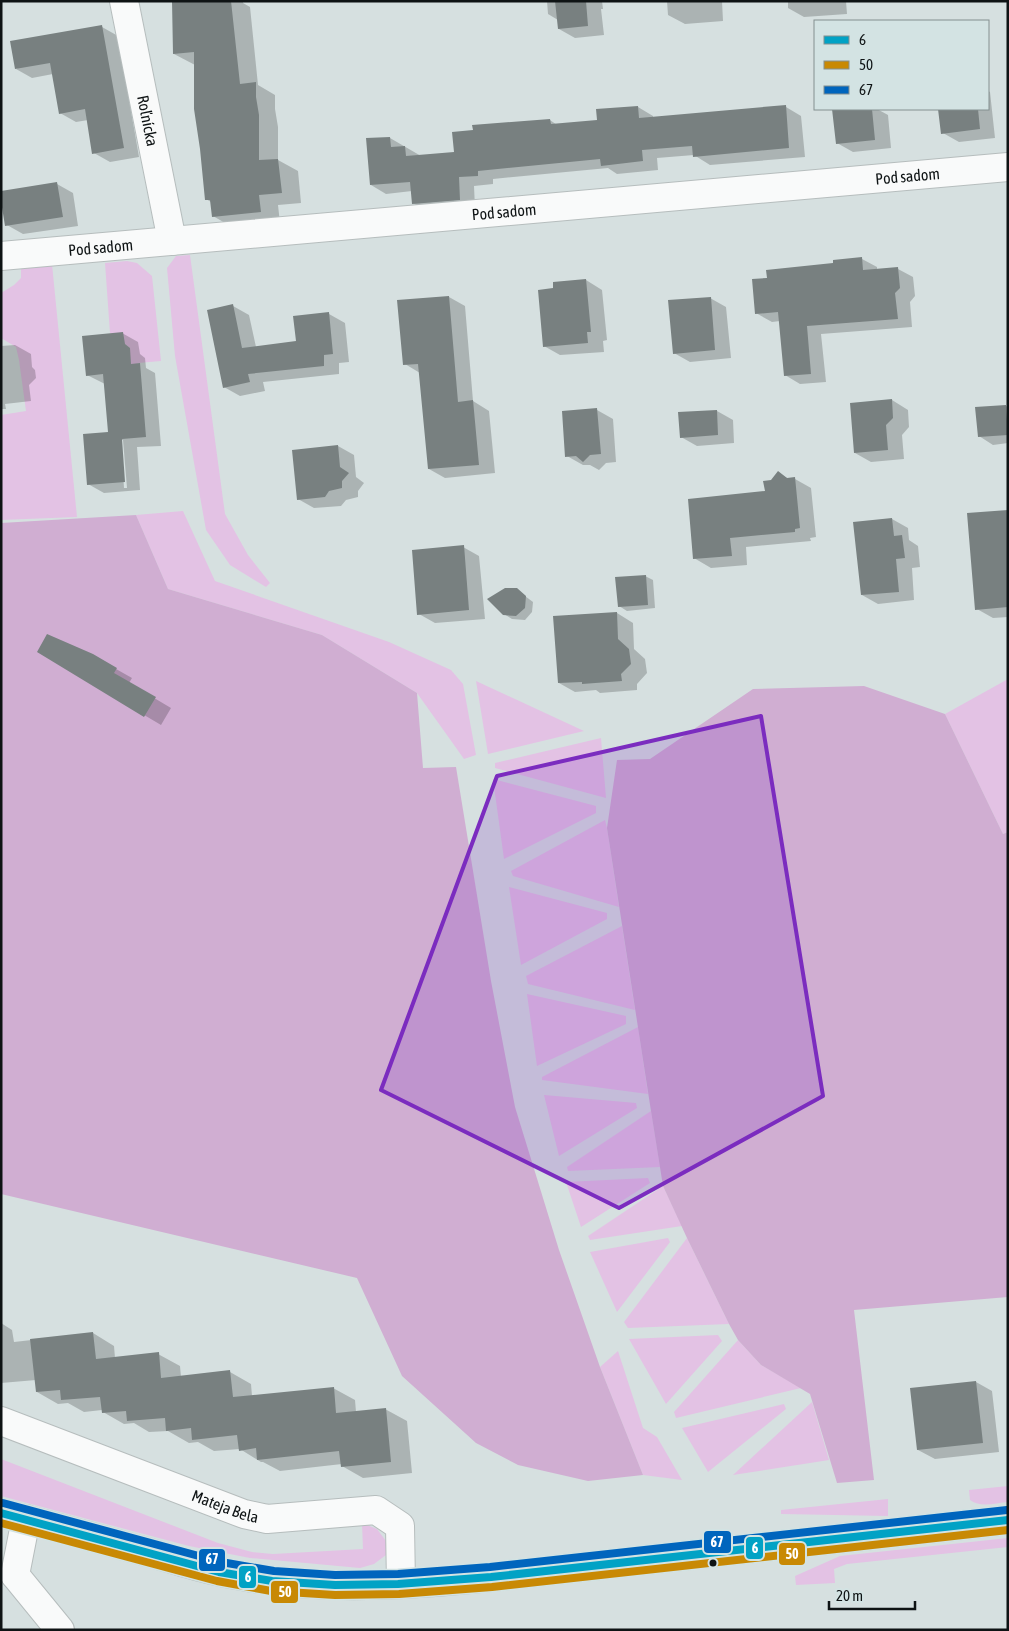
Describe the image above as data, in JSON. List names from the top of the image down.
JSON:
{
  "streets": {
    "street": ["Roľnícka", "Pod sadom", "Mateja Bela"]
  },
  "crossings": [
    ["Roľnícka", "Pod sadom"]
  ],
  "lines": ["transit line 67", "transit line 6", "transit line 50"],
  "legend": ["6", "50", "67"],
  "scale_bar": "20 m"
}
